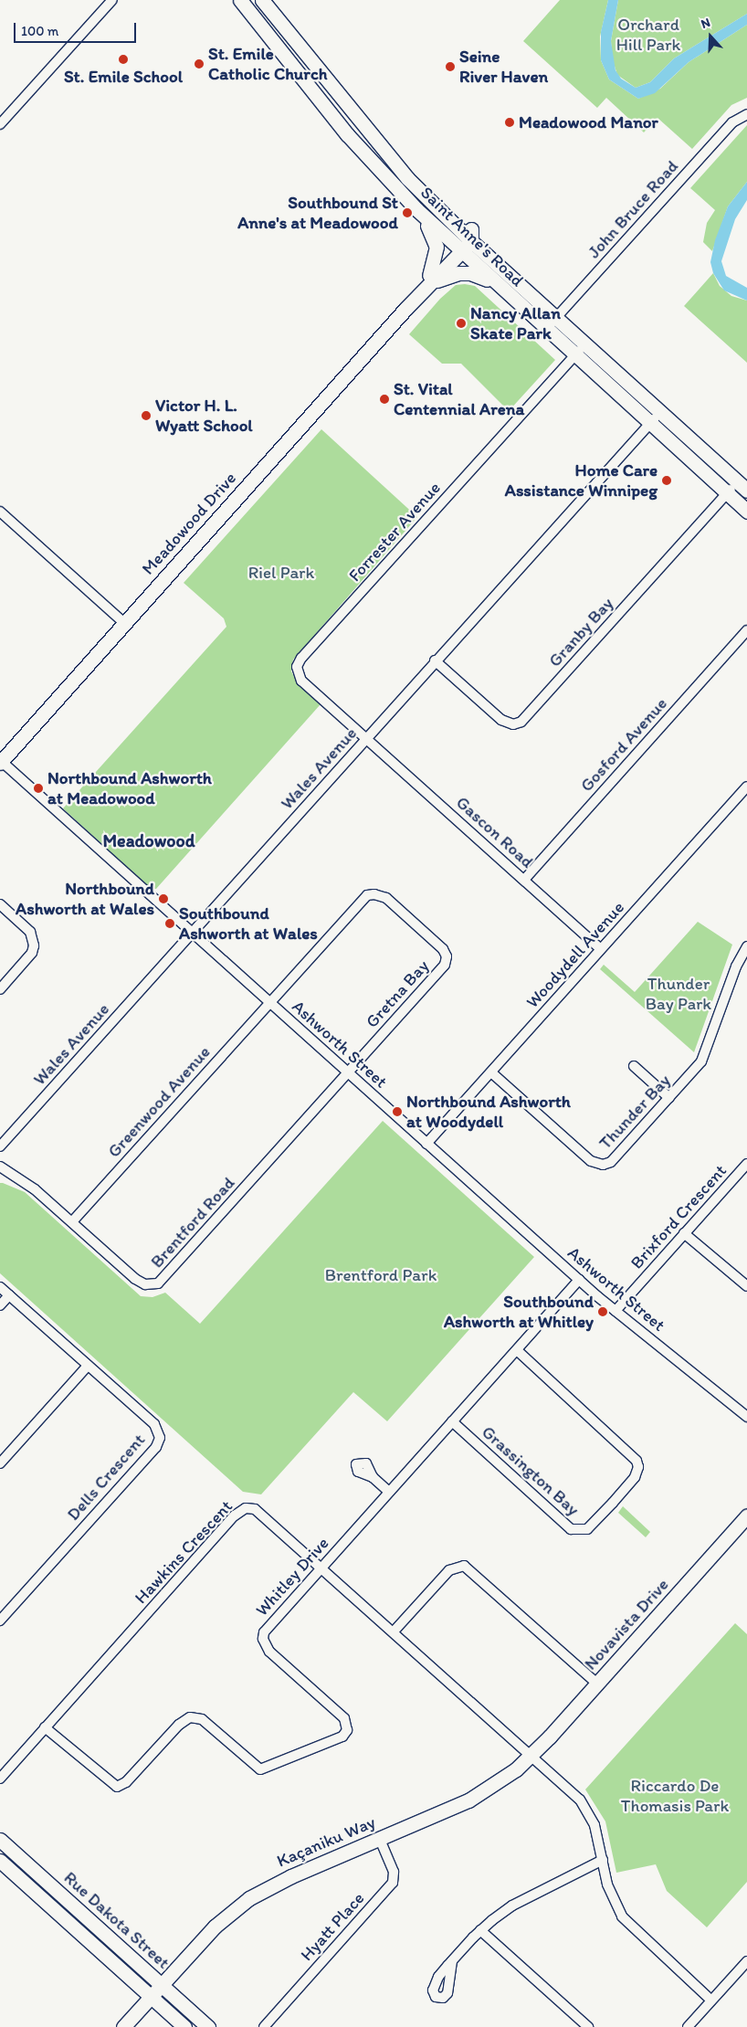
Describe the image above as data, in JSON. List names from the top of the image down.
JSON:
{
  "streets": {
    "main road": [
      "Saint Anne's Road",
      "Meadowood Drive",
      "Novavista Drive",
      "Kaçaniku Way",
      "Rue Dakota Street"
    ],
    "street": [
      "John Bruce Road",
      "Forrester Avenue",
      "Granby Bay",
      "Gosford Avenue",
      "Wales Avenue",
      "Gascon Road",
      "Woodydell Avenue",
      "Gretna Bay",
      "Ashworth Street",
      "Greenwood Avenue",
      "Thunder Bay",
      "Brixford Crescent",
      "Brentford Road",
      "Grassington Bay",
      "Dells Crescent",
      "Hawkins Crescent",
      "Whitley Drive",
      "Hyatt Place"
    ]
  },
  "crossings": [
    ["John Bruce Road", "Saint Anne's Road"],
    ["Saint Anne's Road", "Meadowood Drive"],
    ["Saint Anne's Road", "Forrester Avenue"],
    ["Saint Anne's Road", "Granby Bay"],
    ["Saint Anne's Road", "Wales Avenue"],
    ["Meadowood Drive", "Ashworth Street"],
    ["Forrester Avenue", "Wales Avenue"],
    ["Forrester Avenue", "Gascon Road"],
    ["Granby Bay", "Wales Avenue"],
    ["Gosford Avenue", "Gascon Road"],
    ["Wales Avenue", "Gascon Road"],
    ["Wales Avenue", "Ashworth Street"],
    ["Gascon Road", "Woodydell Avenue"],
    ["Woodydell Avenue", "Ashworth Street"],
    ["Woodydell Avenue", "Thunder Bay"],
    ["Gretna Bay", "Ashworth Street"],
    ["Gretna Bay", "Greenwood Avenue"],
    ["Gretna Bay", "Brentford Road"],
    ["Ashworth Street", "Greenwood Avenue"],
    ["Ashworth Street", "Brixford Crescent"],
    ["Ashworth Street", "Brentford Road"],
    ["Ashworth Street", "Whitley Drive"],
    ["Greenwood Avenue", "Brentford Road"],
    ["Grassington Bay", "Whitley Drive"],
    ["Hawkins Crescent", "Whitley Drive"],
    ["Hawkins Crescent", "Novavista Drive"],
    ["Hawkins Crescent", "Kaçaniku Way"],
    ["Novavista Drive", "Kaçaniku Way"],
    ["Kaçaniku Way", "Rue Dakota Street"],
    ["Kaçaniku Way", "Hyatt Place"]
  ],
  "districts": ["Meadowood"],
  "parks": [
    "Orchard Hill Park",
    "Riel Park",
    "Thunder Bay Park",
    "Brentford Park",
    "Riccardo De Thomasis Park"
  ],
  "places": [
    "St. Emile School",
    "St. Emile Catholic Church",
    "Seine River Haven",
    "Meadowood Manor",
    "Southbound St Anne's at Meadowood",
    "Nancy Allan Skate Park",
    "St. Vital Centennial Arena",
    "Victor H. L. Wyatt School",
    "Home Care Assistance Winnipeg",
    "Northbound Ashworth at Meadowood",
    "Northbound Ashworth at Wales",
    "Southbound Ashworth at Wales",
    "Northbound Ashworth at Woodydell",
    "Southbound Ashworth at Whitley"
  ],
  "scale_bar": "100 m",
  "north": "top"
}
